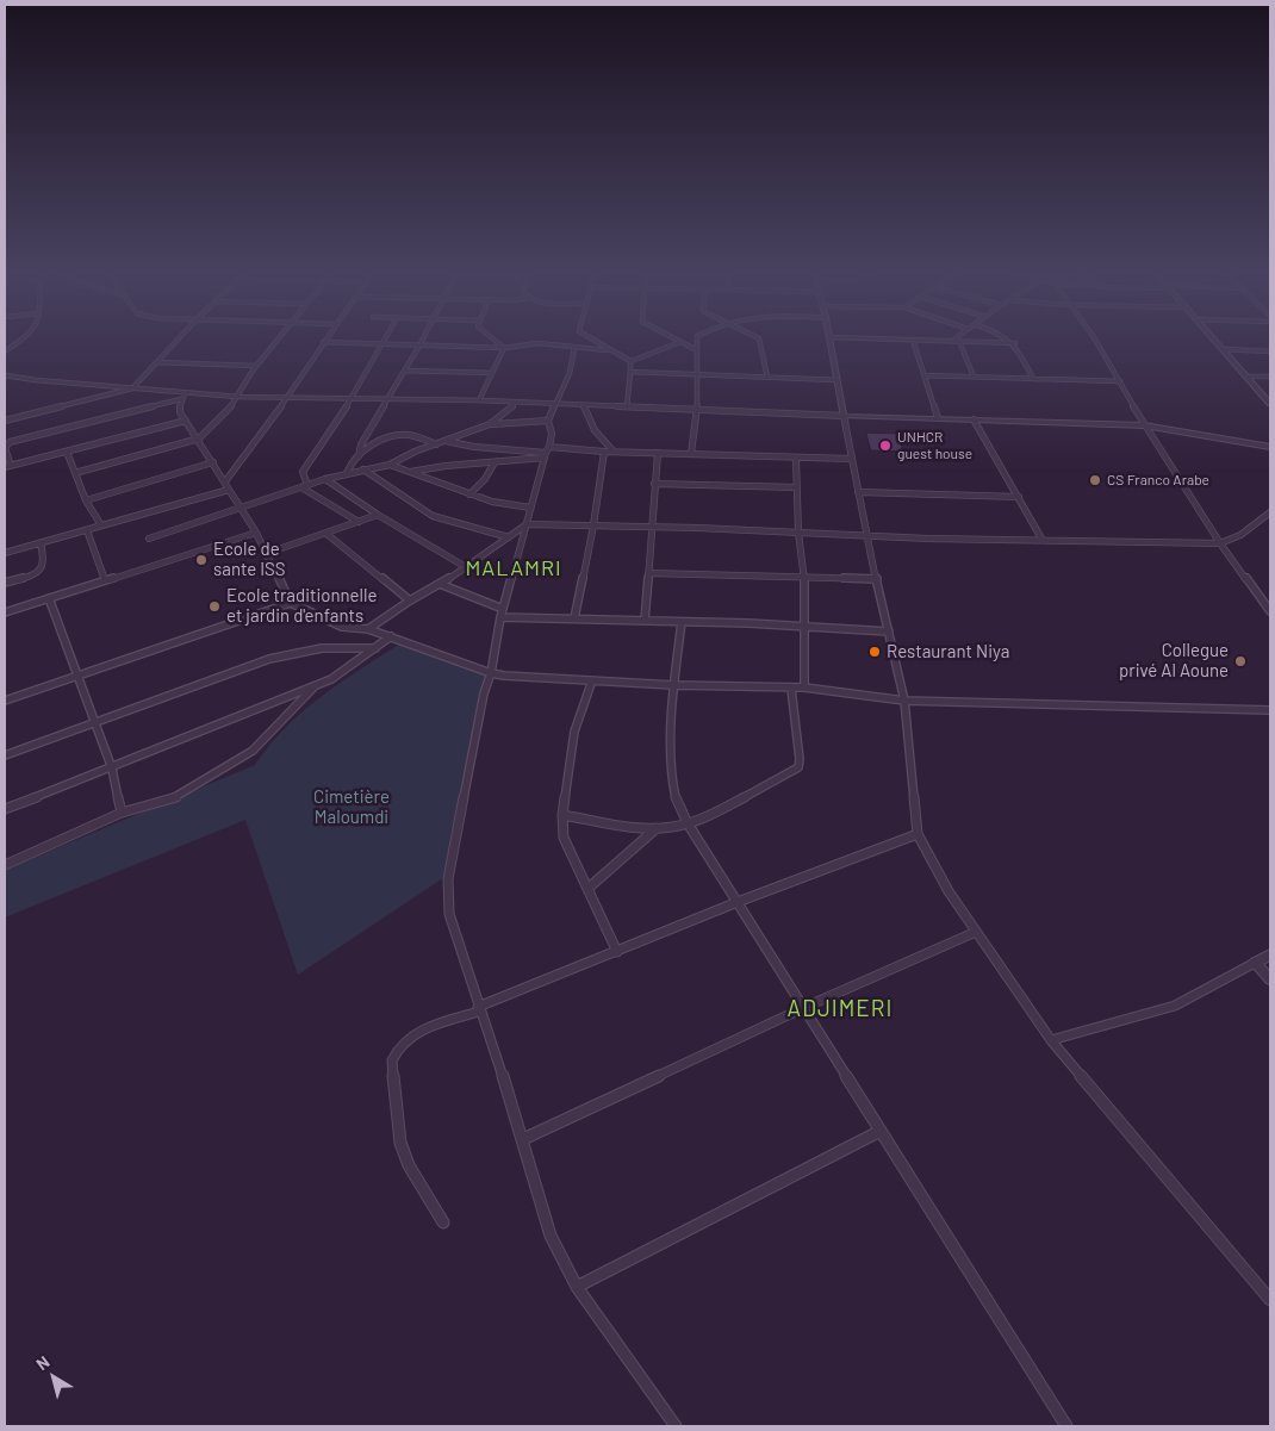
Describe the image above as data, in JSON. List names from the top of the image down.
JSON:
{
  "districts": ["MALAMRI", "ADJIMERI"],
  "parks": ["Cimetière Maloumdi"],
  "places": [
    "UNHCR guest house",
    "CS Franco Arabe",
    "Ecole de sante ISS",
    "Ecole traditionnelle et jardin d'enfants",
    "Restaurant Niya",
    "Collegue privé Al Aoune"
  ],
  "north": "top left"
}
